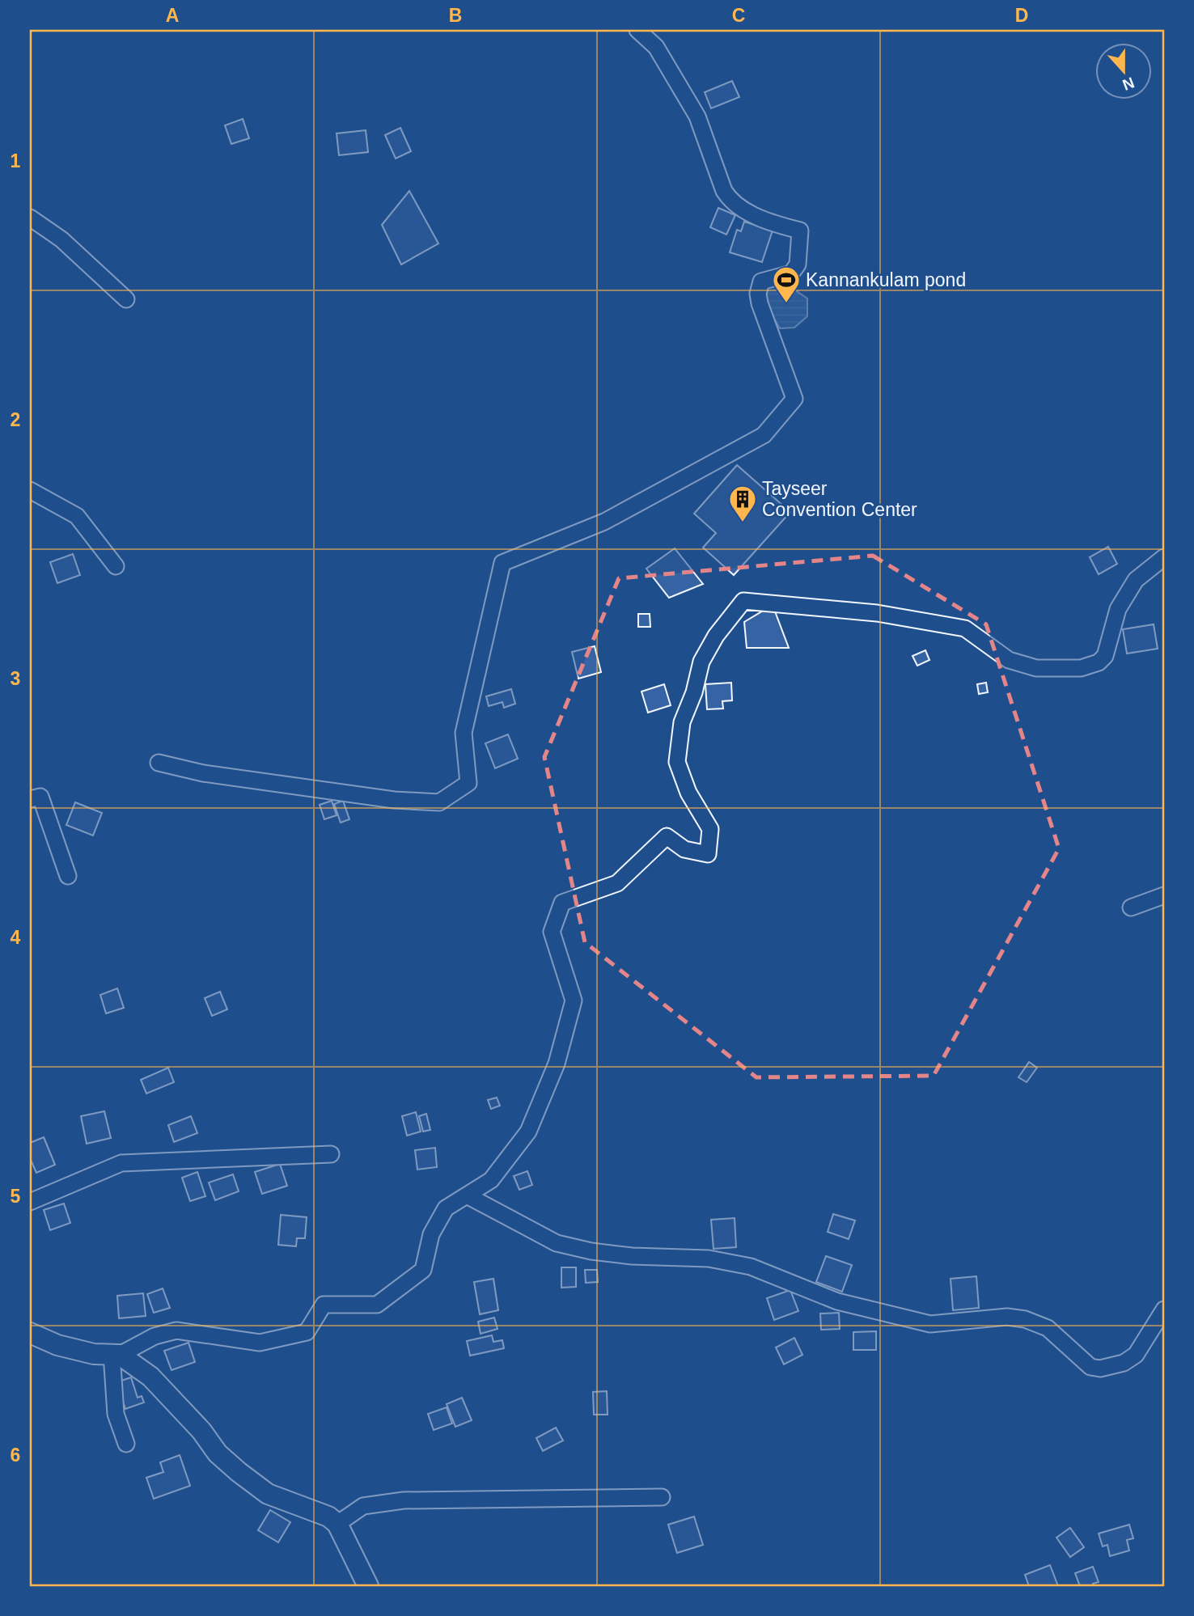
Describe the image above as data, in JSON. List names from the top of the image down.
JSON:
{
  "places": {
    "sports": ["Kannankulam pond"],
    "building": ["Tayseer Convention Center"]
  },
  "north": "bottom",
  "grid": {
    "columns": [
      "A",
      "B",
      "C",
      "D"
    ],
    "rows": [
      "1",
      "2",
      "3",
      "4",
      "5",
      "6"
    ]
  }
}
